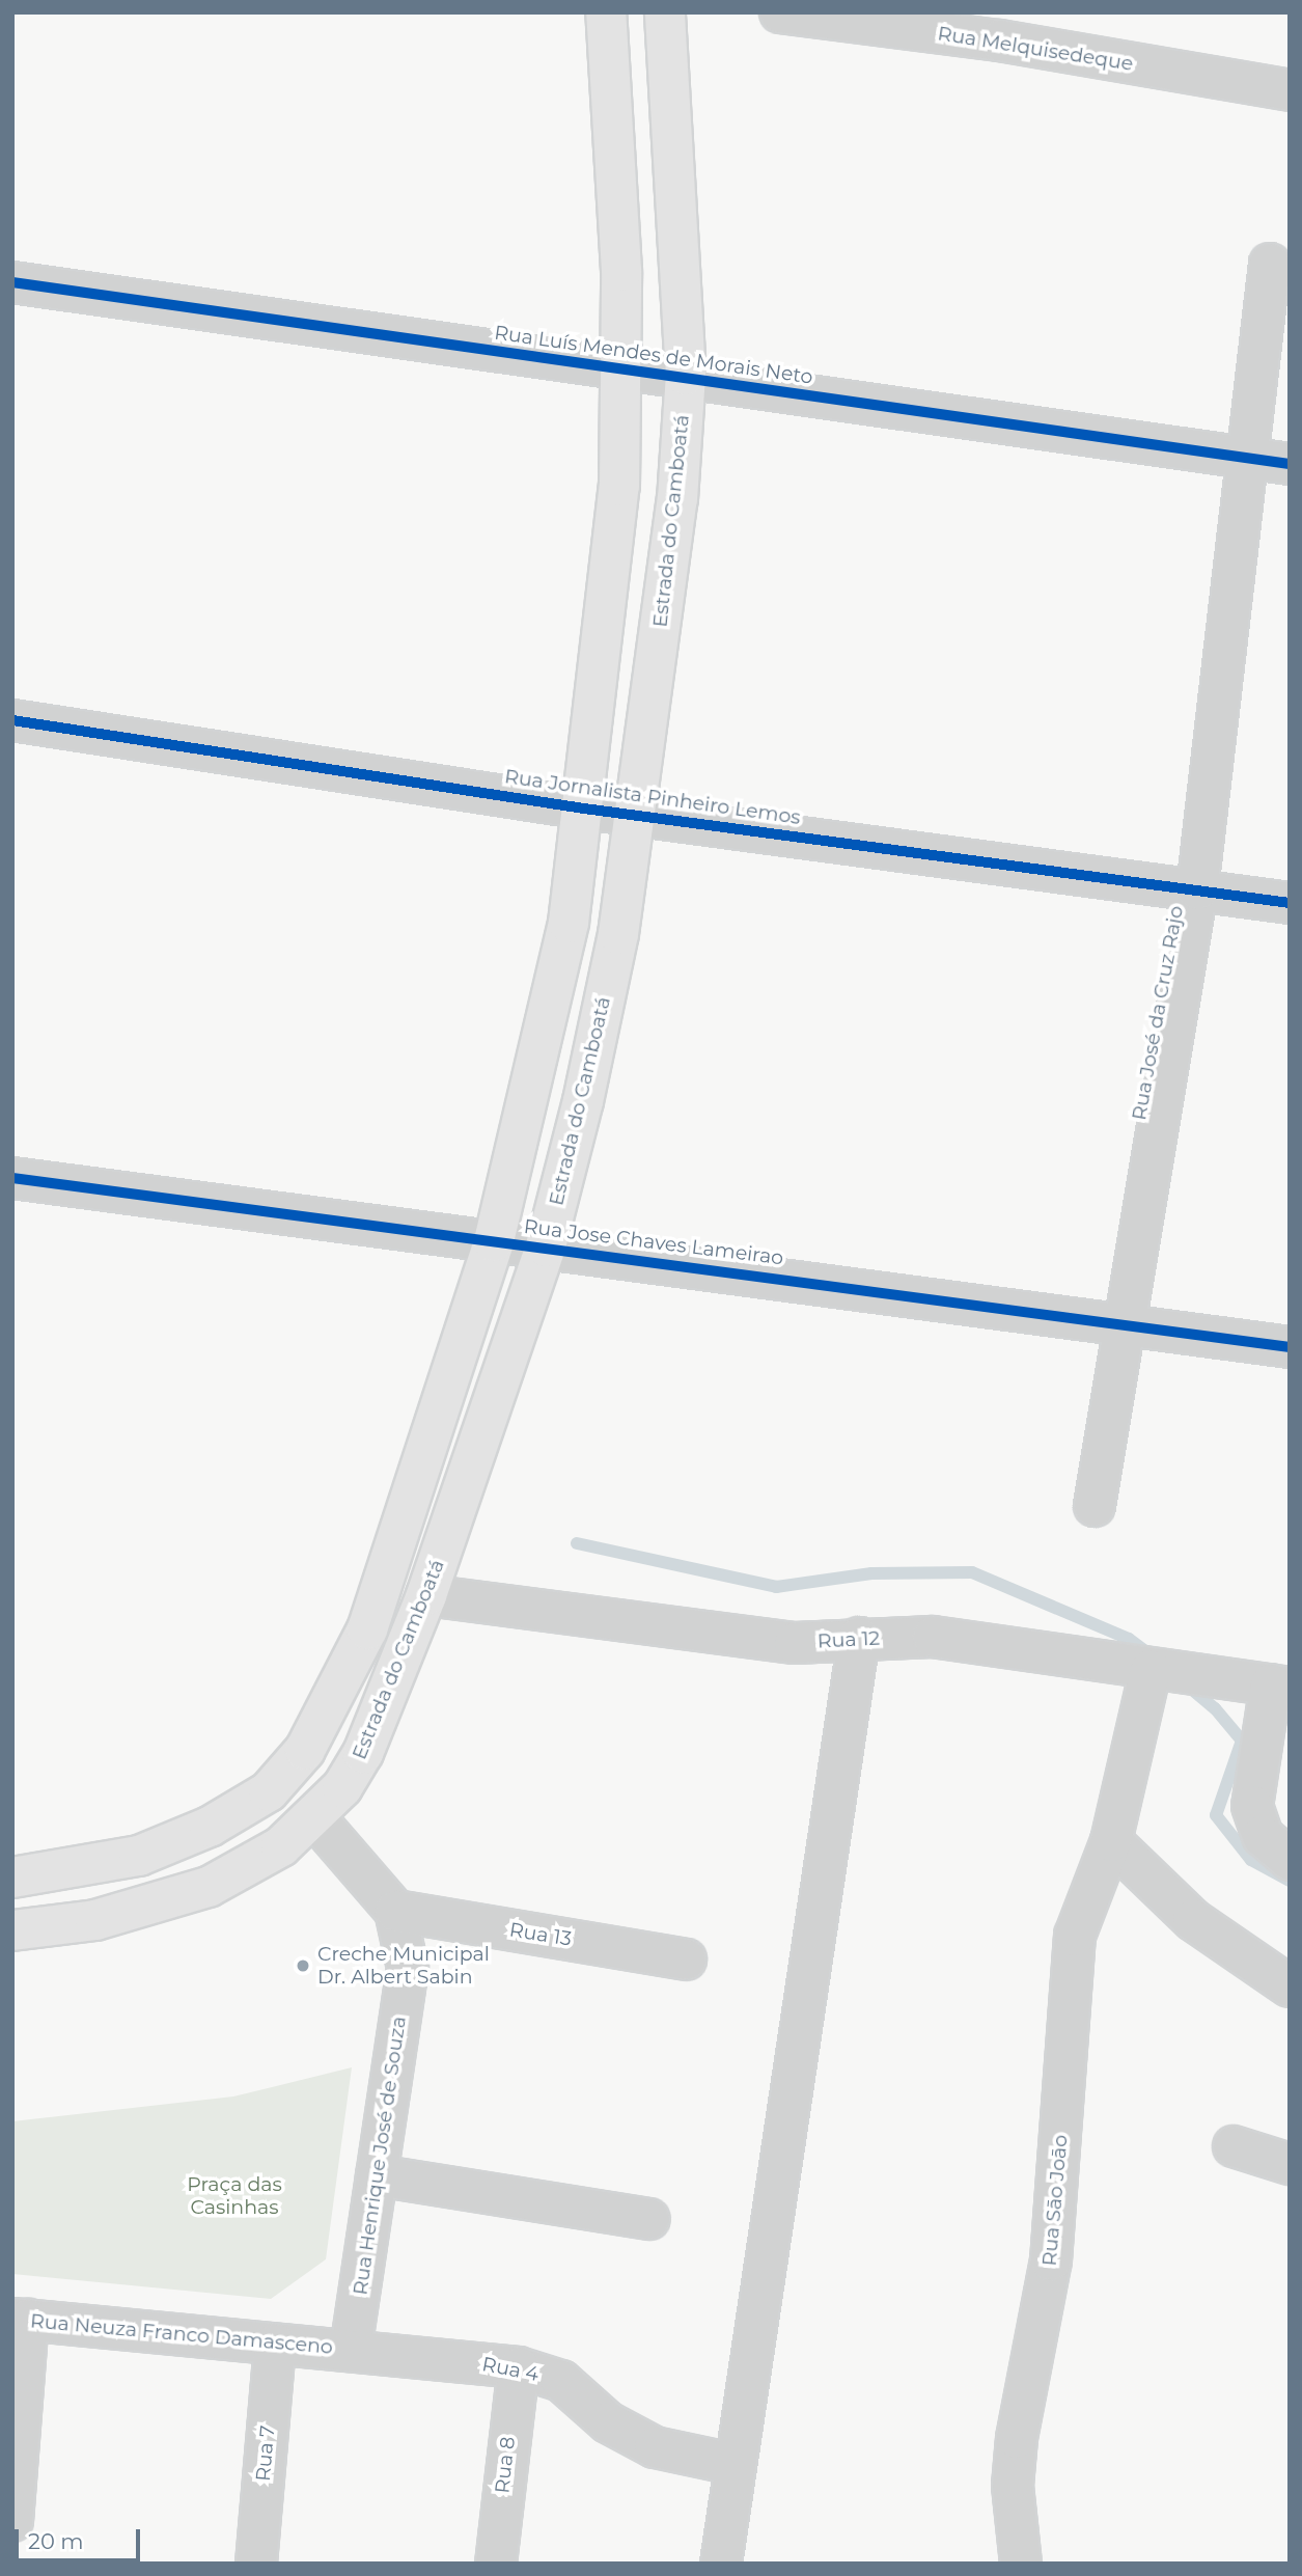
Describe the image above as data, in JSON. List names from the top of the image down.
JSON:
{
  "streets": {
    "main road": ["Estrada do Camboatá"],
    "street": [
      "Rua Melquisedeque",
      "Rua Luís Mendes de Morais Neto",
      "Rua Jornalista Pinheiro Lemos",
      "Rua José da Cruz Rajo",
      "Rua Jose Chaves Lameirao",
      "Rua 12",
      "Rua 13",
      "Rua Henrique José de Souza",
      "Rua Sāo Joāo",
      "Rua Neuza Franco Damasceno",
      "Rua 4",
      "Rua 7",
      "Rua 8"
    ]
  },
  "crossings": [
    ["Rua Luís Mendes de Morais Neto", "Estrada do Camboatá"],
    ["Rua Luís Mendes de Morais Neto", "Rua José da Cruz Rajo"],
    ["Estrada do Camboatá", "Rua Jornalista Pinheiro Lemos"],
    ["Estrada do Camboatá", "Rua Jose Chaves Lameirao"],
    ["Estrada do Camboatá", "Rua 12"],
    ["Estrada do Camboatá", "Rua Henrique José de Souza"],
    ["Rua Jornalista Pinheiro Lemos", "Rua José da Cruz Rajo"],
    ["Rua José da Cruz Rajo", "Rua Jose Chaves Lameirao"],
    ["Rua 12", "Rua Sāo Joāo"],
    ["Rua 13", "Rua Henrique José de Souza"],
    ["Rua Henrique José de Souza", "Rua Neuza Franco Damasceno"],
    ["Rua Henrique José de Souza", "Rua 4"],
    ["Rua Neuza Franco Damasceno", "Rua 4"],
    ["Rua Neuza Franco Damasceno", "Rua 7"],
    ["Rua 4", "Rua 8"]
  ],
  "parks": ["Praça das Casinhas"],
  "places": ["Creche Municipal Dr. Albert Sabin"],
  "scale_bar": "20 m"
}
